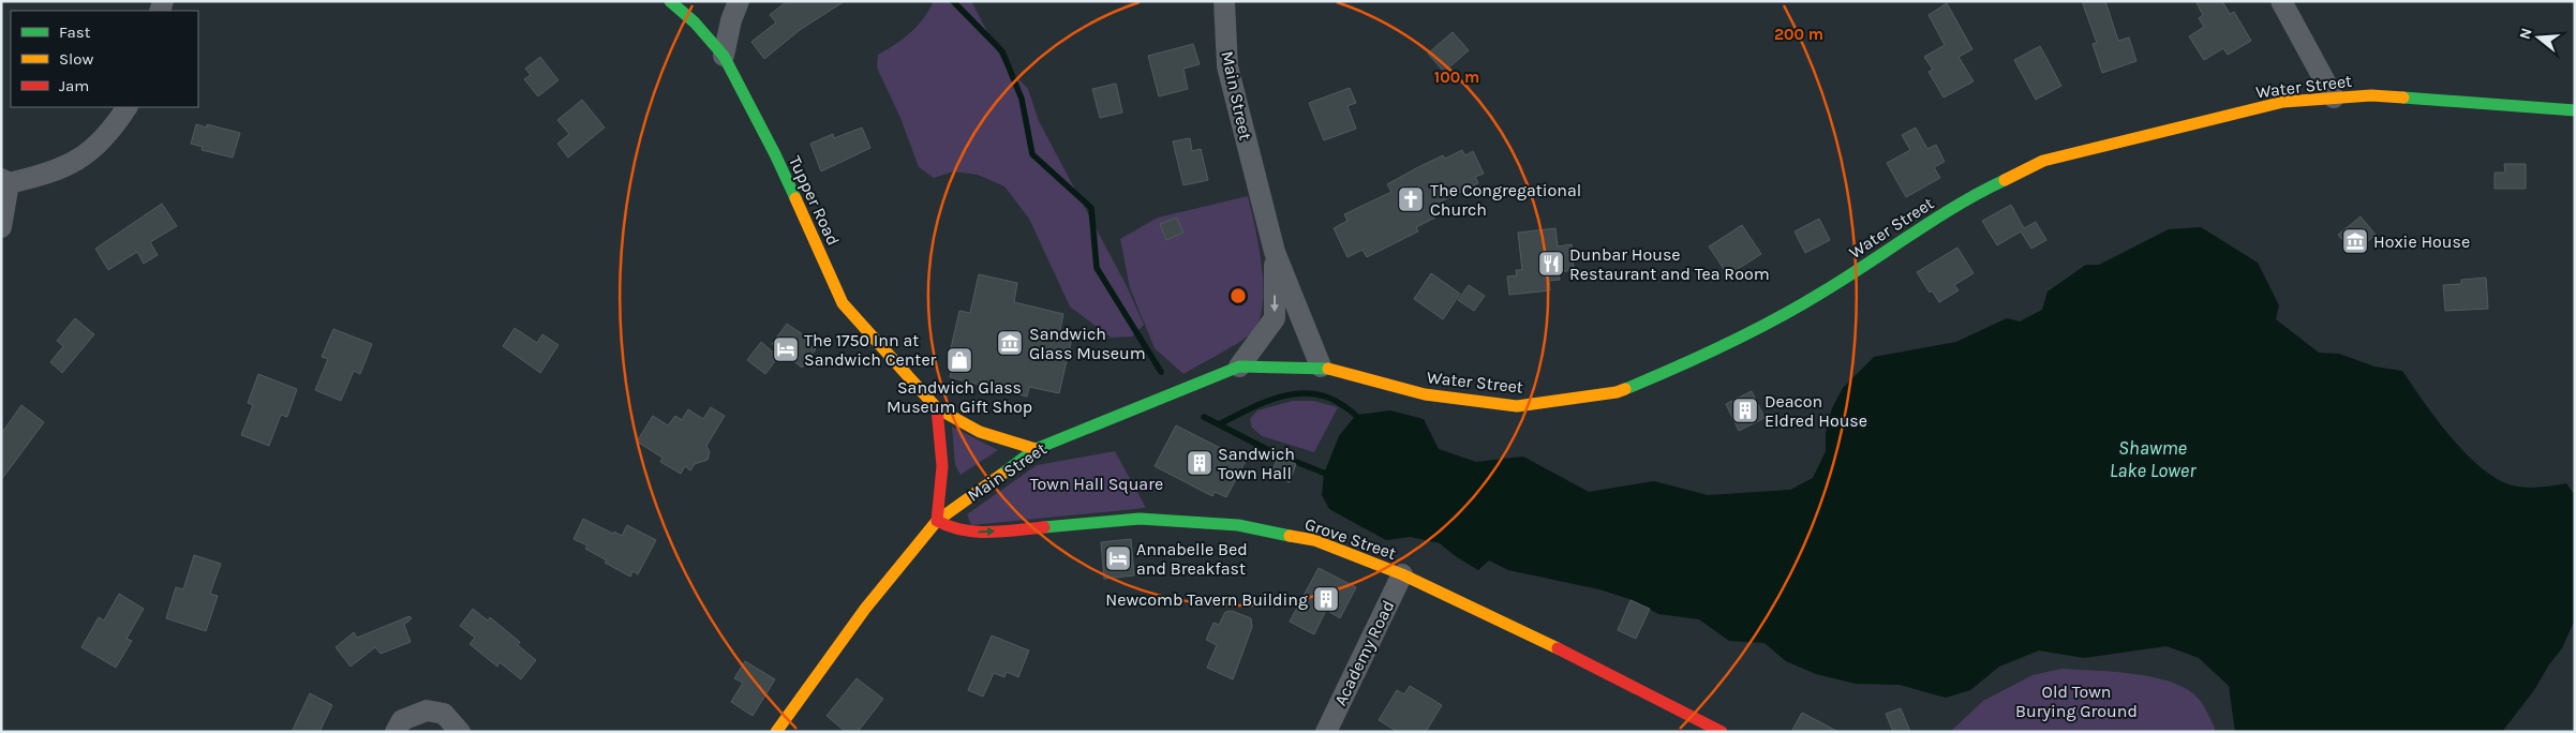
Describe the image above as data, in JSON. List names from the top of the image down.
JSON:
{
  "streets": {
    "main road": [
      "Water Street",
      "Main Street",
      "Tupper Road",
      "Grove Street"
    ],
    "street": ["Academy Road"]
  },
  "crossings": [
    ["Water Street", "Main Street"],
    ["Main Street", "Tupper Road"],
    ["Main Street", "Grove Street"],
    ["Grove Street", "Academy Road"]
  ],
  "one_way": ["Grove Street"],
  "water": ["Shawme Lake Lower"],
  "parks": ["Town Hall Square", "Old Town Burying Ground"],
  "places": {
    "church": ["The Congregational Church"],
    "museum": ["Hoxie House", "Sandwich Glass Museum"],
    "restaurant": ["Dunbar House Restaurant and Tea Room"],
    "hotel": ["The 1750 Inn at Sandwich Center", "Annabelle Bed and Breakfast"],
    "shop": ["Sandwich Glass Museum Gift Shop"],
    "building": ["Deacon Eldred House", "Sandwich Town Hall", "Newcomb Tavern Building"]
  },
  "legend": ["Fast", "Slow", "Jam"],
  "north": "left",
  "rings": ["200 m", "100 m"]
}
